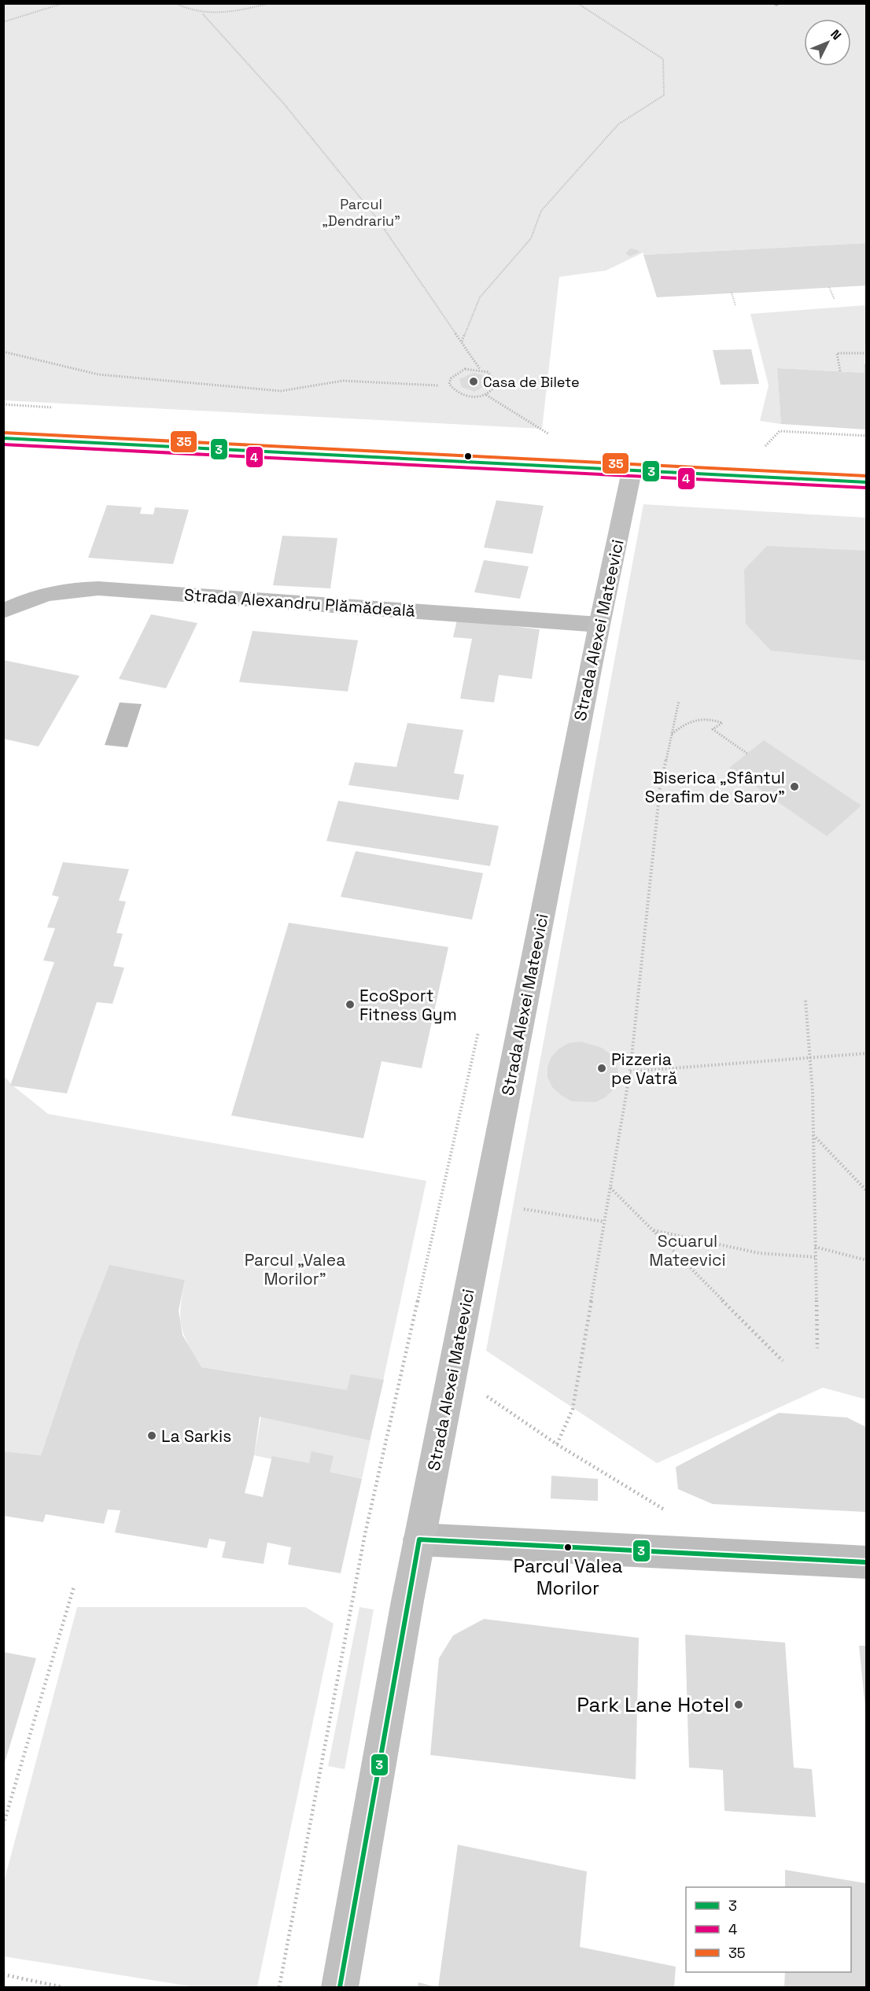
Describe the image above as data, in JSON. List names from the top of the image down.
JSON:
{
  "streets": {
    "main road": ["Strada Alexandru Plămădeală", "Strada Alexei Mateevici"]
  },
  "crossings": [
    ["Strada Alexandru Plămădeală", "Strada Alexei Mateevici"]
  ],
  "parks": ["Parcul „Dendrariu”", "Scuarul Mateevici", "Parcul „Valea Morilor”"],
  "places": [
    "Casa de Bilete",
    "Biserica „Sfântul Serafim de Sarov”",
    "EcoSport Fitness Gym",
    "Pizzeria pe Vatră",
    "La Sarkis",
    "Parcul Valea Morilor",
    "Park Lane Hotel"
  ],
  "lines": ["transit line 35", "transit line 3", "transit line 4"],
  "legend": ["3", "4", "35"],
  "north": "top right"
}
